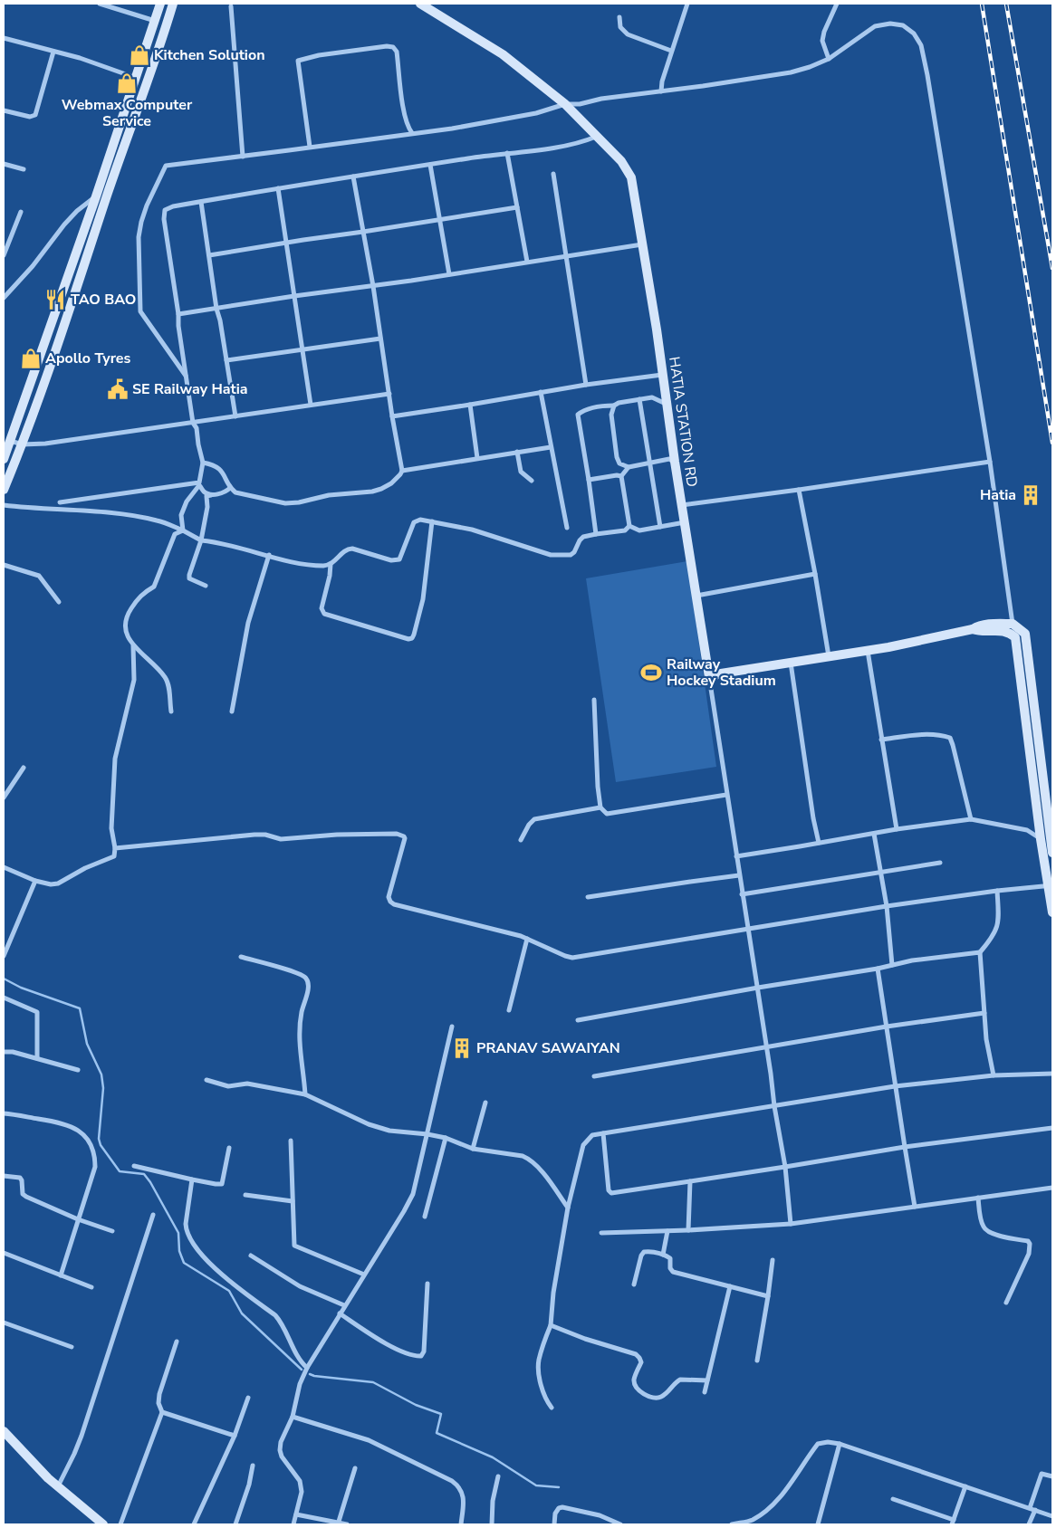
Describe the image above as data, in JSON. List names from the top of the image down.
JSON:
{
  "streets": {
    "street": ["HATIA STATION RD"]
  },
  "places": {
    "shop": ["Kitchen Solution", "Webmax Computer Service", "Apollo Tyres"],
    "restaurant": ["TAO BAO"],
    "public building": ["SE Railway Hatia"],
    "building": ["Hatia", "PRANAV SAWAIYAN"],
    "sports": ["Railway Hockey Stadium"]
  }
}
